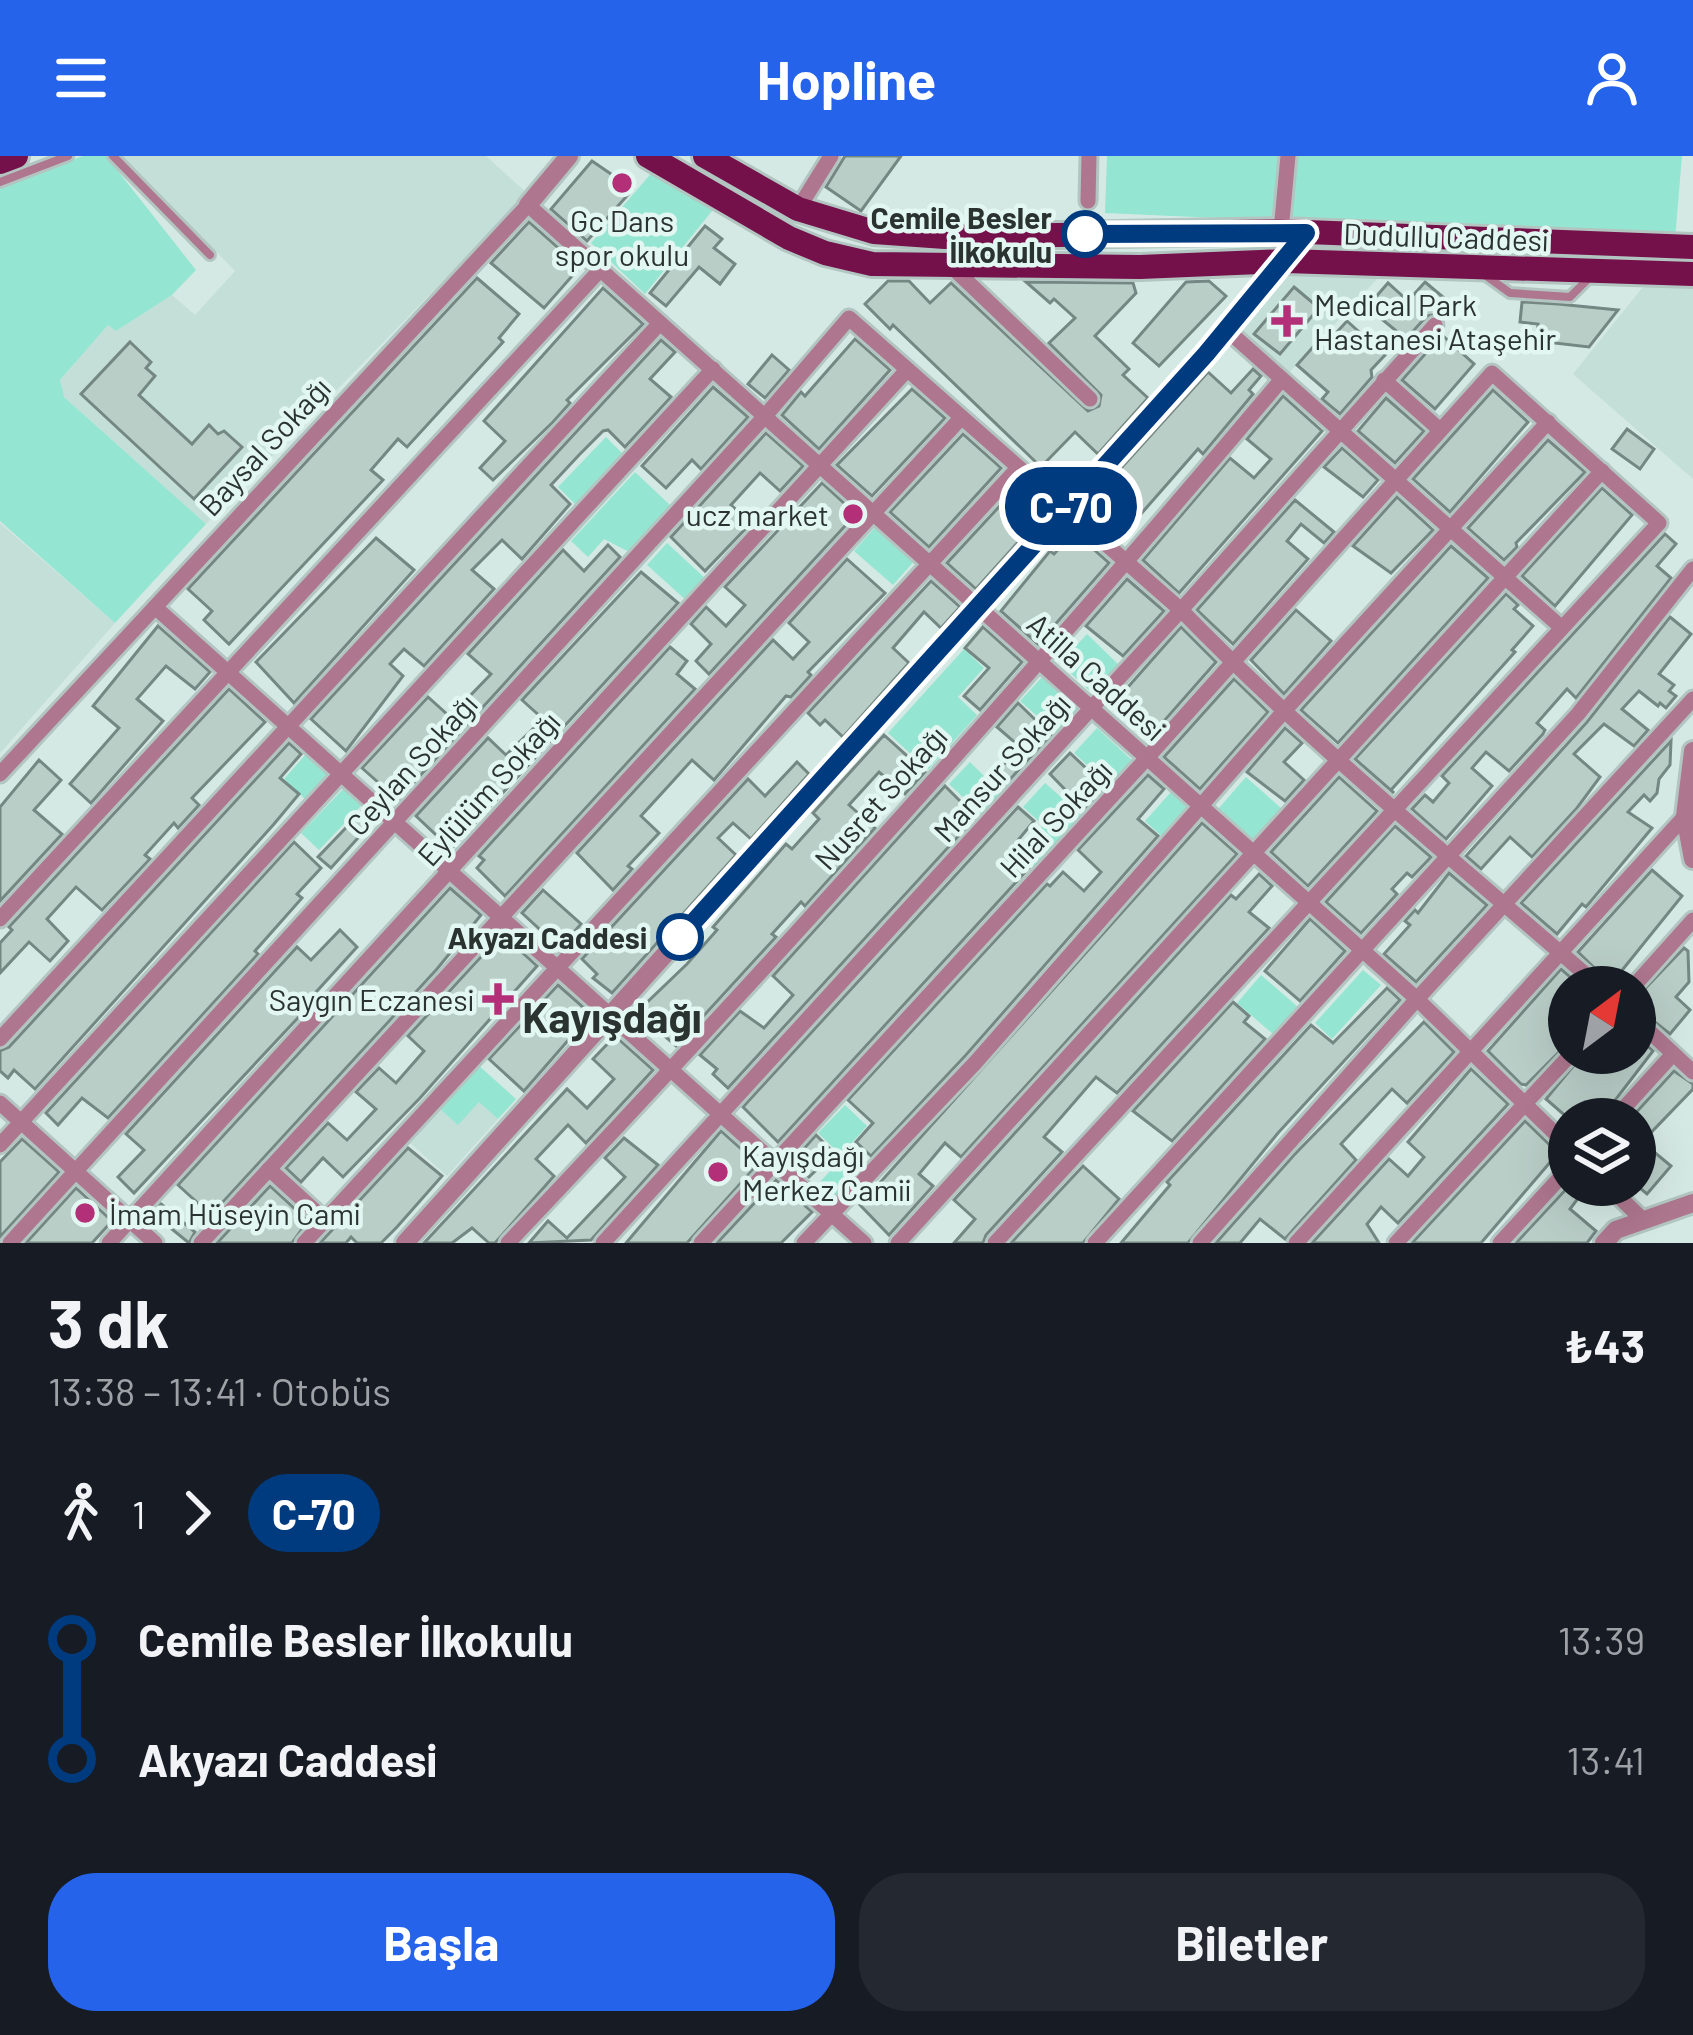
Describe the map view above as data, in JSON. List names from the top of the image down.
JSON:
{
  "streets": {
    "main road": ["Dudullu Caddesi"],
    "street": [
      "Baysal Sokağı",
      "Atilla Caddesi",
      "Ceylan Sokağı",
      "Mansur Sokağı",
      "Eylülüm Sokağı",
      "Nusret Sokağı",
      "Hilal Sokağı"
    ]
  },
  "crossings": [
    ["Baysal Sokağı", "Atilla Caddesi"],
    ["Atilla Caddesi", "Ceylan Sokağı"],
    ["Atilla Caddesi", "Mansur Sokağı"],
    ["Atilla Caddesi", "Eylülüm Sokağı"],
    ["Atilla Caddesi", "Nusret Sokağı"],
    ["Atilla Caddesi", "Hilal Sokağı"],
    ["Ceylan Sokağı", "Eylülüm Sokağı"]
  ],
  "districts": ["Kayışdağı"],
  "places": {
    "other": [
      "Gc Dans spor okulu",
      "Cemile Besler İlkokulu",
      "ucz market",
      "Akyazı Caddesi",
      "Kayışdağı Merkez Camii",
      "İmam Hüseyin Cami"
    ],
    "health": ["Medical Park Hastanesi Ataşehir", "Saygın Eczanesi"]
  },
  "lines": ["bus line C-70"],
  "north": "top right",
  "page": {
    "header": "Hopline",
    "on_map": "C-70",
    "heading": ["3 dk", "13:38 – 13:41 · Otobüs", "₺43"],
    "legs": ["1", "C-70"],
    "list": [
      {
        "name": "Cemile Besler İlkokulu",
        "value": "13:39"
      },
      {
        "name": "Akyazı Caddesi",
        "value": "13:41"
      }
    ],
    "buttons": ["Başla", "Biletler"]
  }
}
